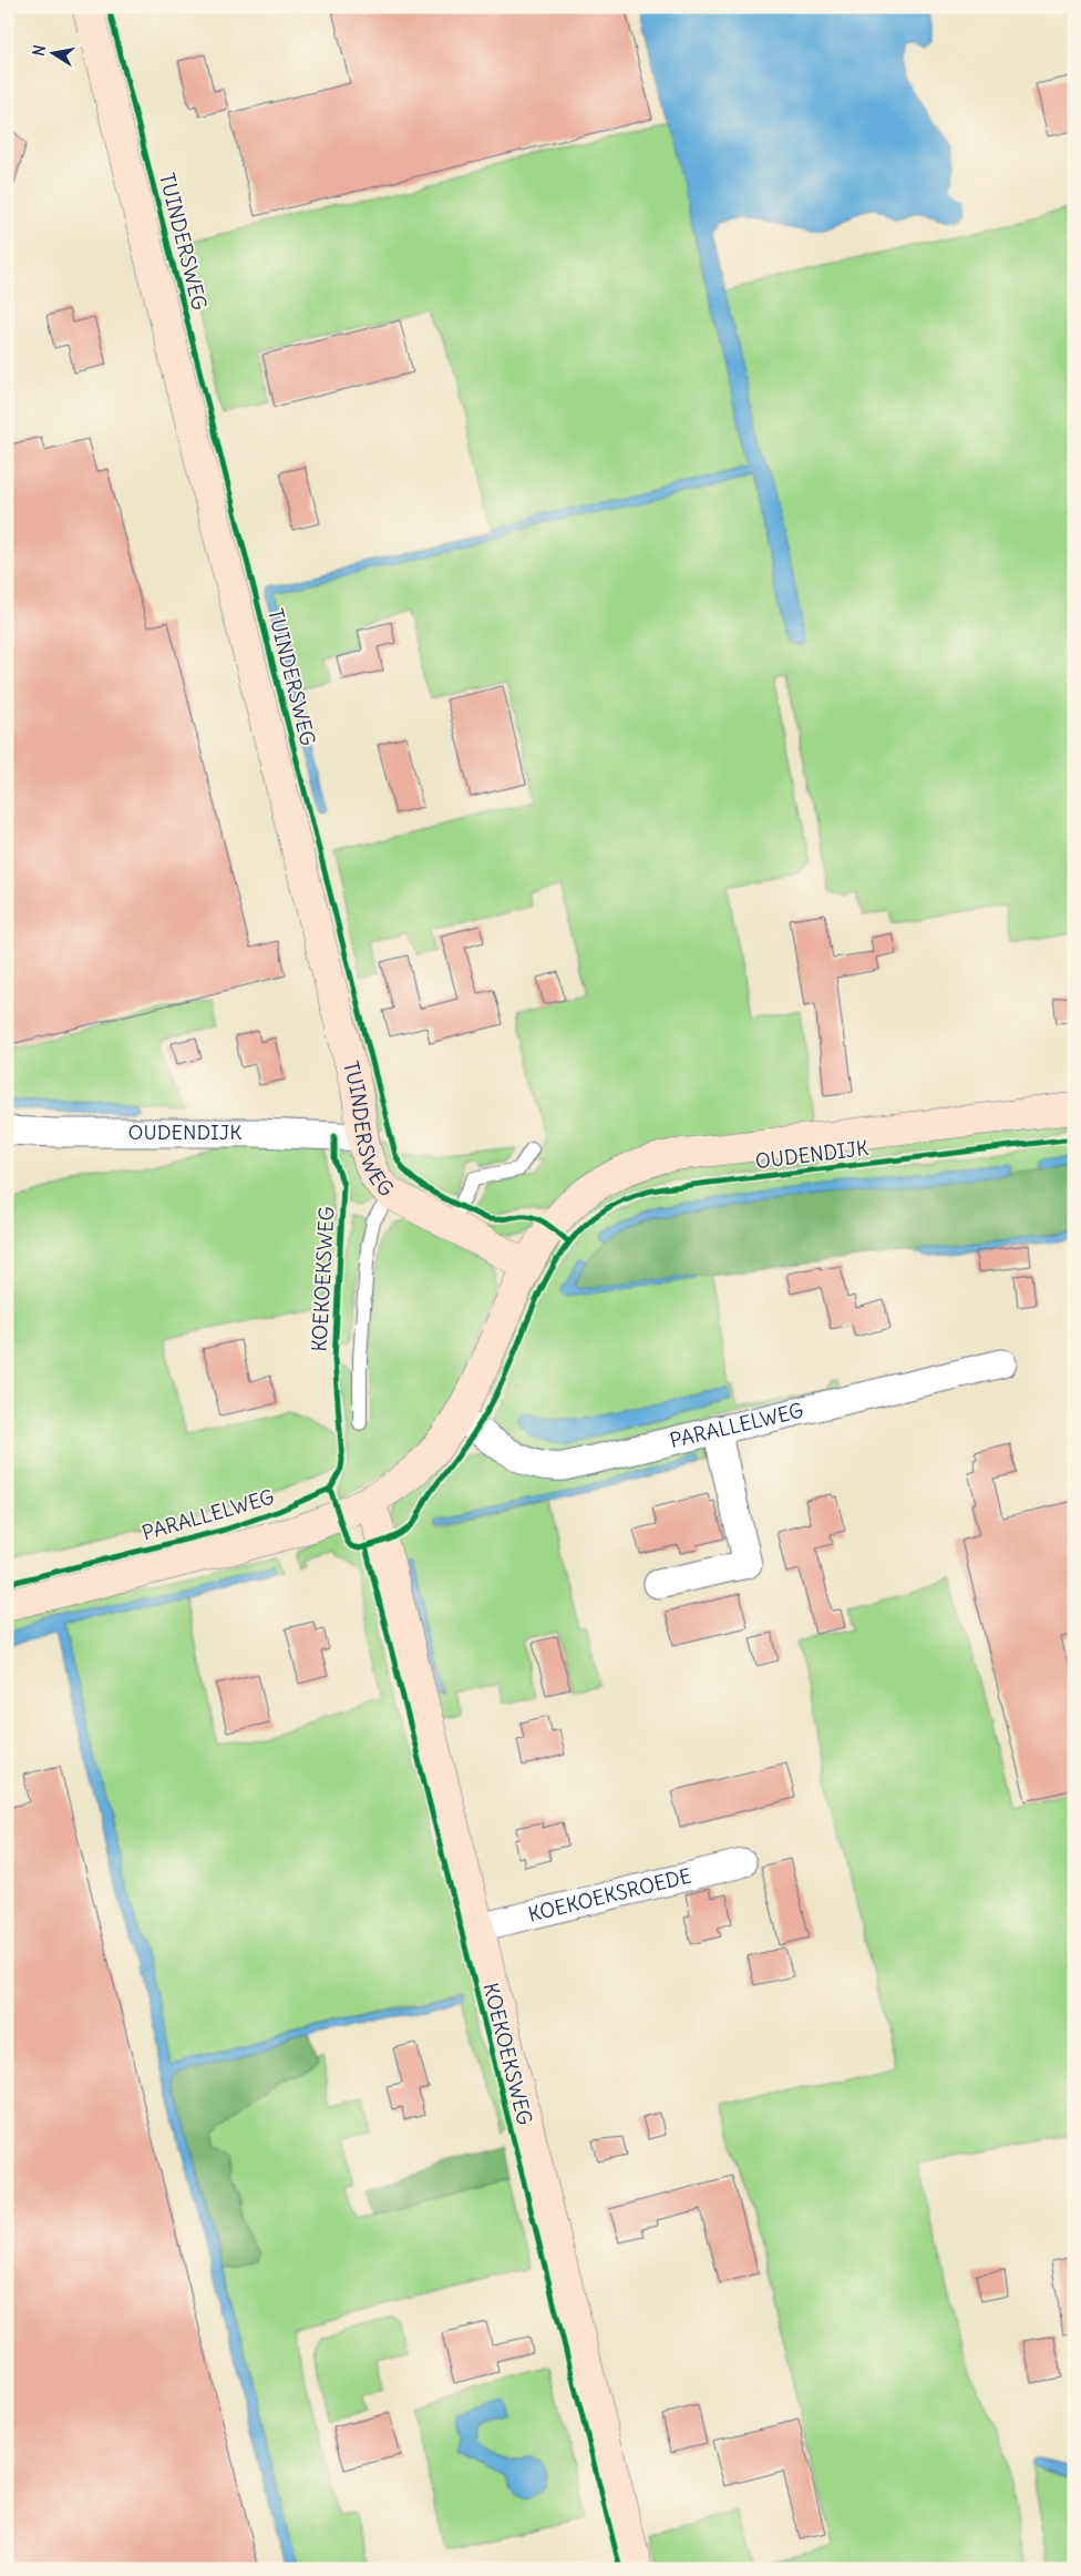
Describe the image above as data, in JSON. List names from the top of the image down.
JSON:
{
  "streets": {
    "street": [
      "TUINDERSWEG",
      "OUDENDIJK",
      "KOEKOEKSWEG",
      "PARALLELWEG",
      "KOEKOEKSROEDE"
    ]
  },
  "crossings": [
    ["TUINDERSWEG", "OUDENDIJK"],
    ["TUINDERSWEG", "KOEKOEKSWEG"],
    ["TUINDERSWEG", "PARALLELWEG"],
    ["OUDENDIJK", "PARALLELWEG"],
    ["KOEKOEKSWEG", "PARALLELWEG"],
    ["KOEKOEKSWEG", "KOEKOEKSROEDE"]
  ],
  "north": "left"
}
